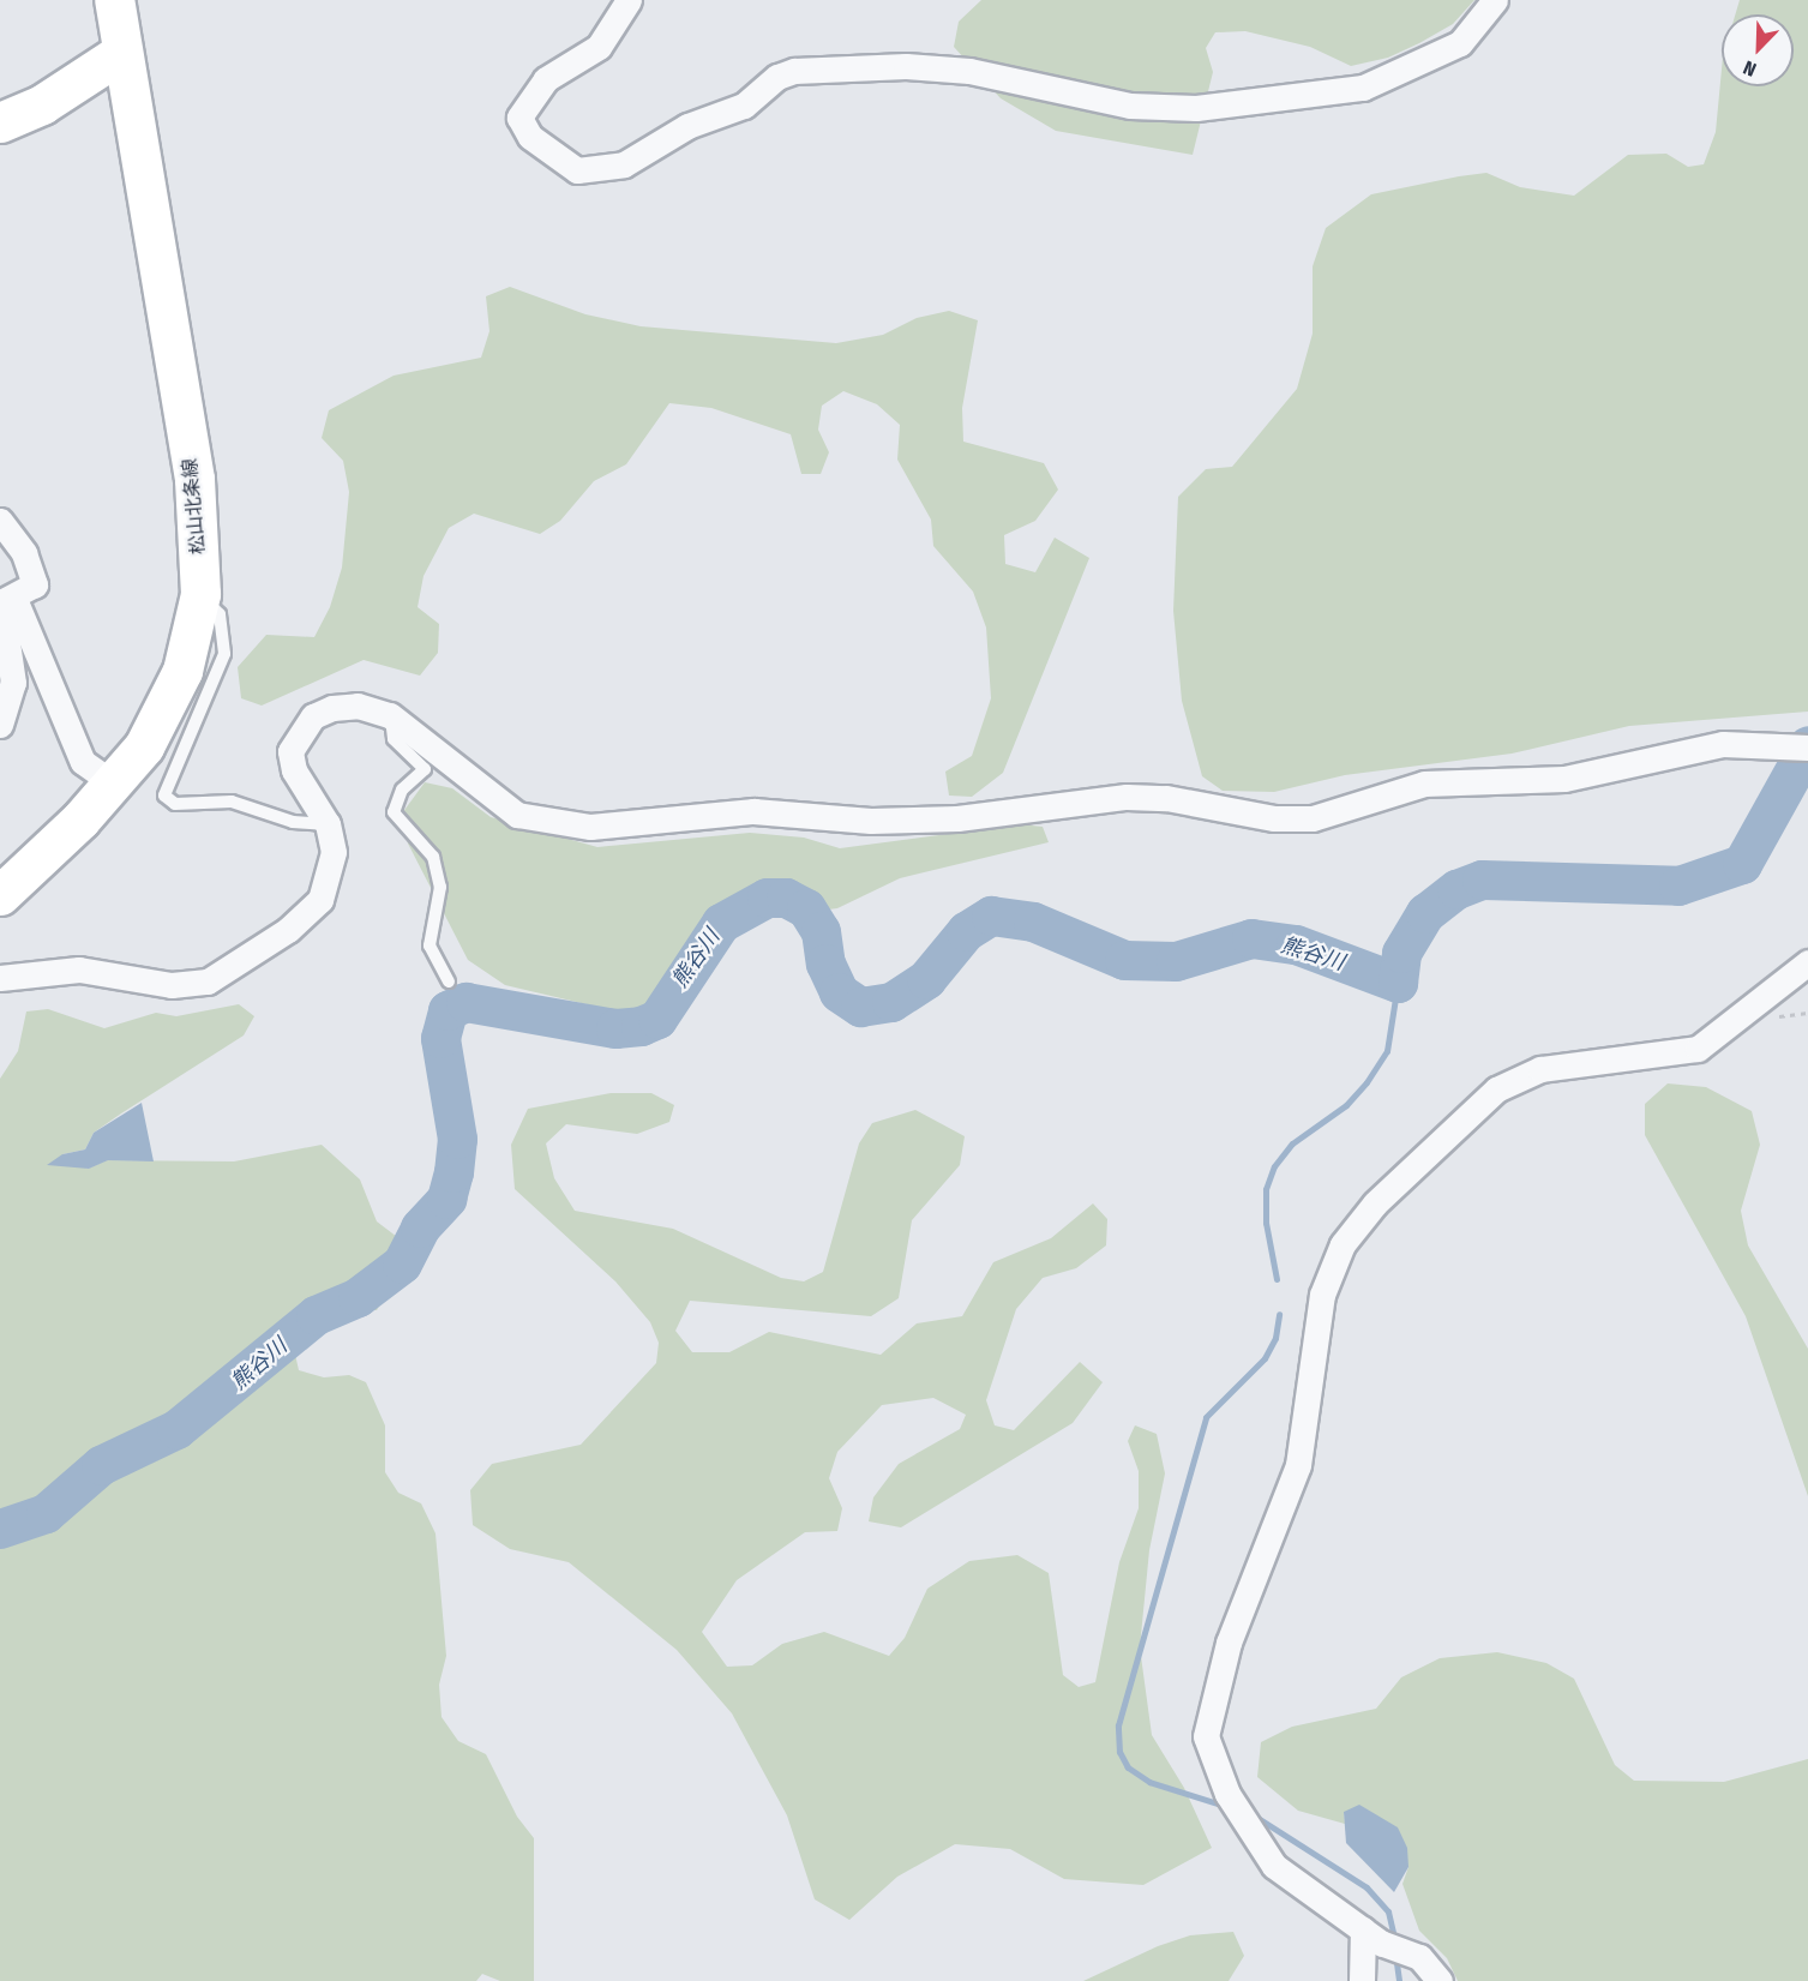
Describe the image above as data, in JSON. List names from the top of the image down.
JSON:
{
  "streets": {
    "main road": ["松山北条線"]
  },
  "water": ["熊谷川"],
  "north": "bottom left"
}
